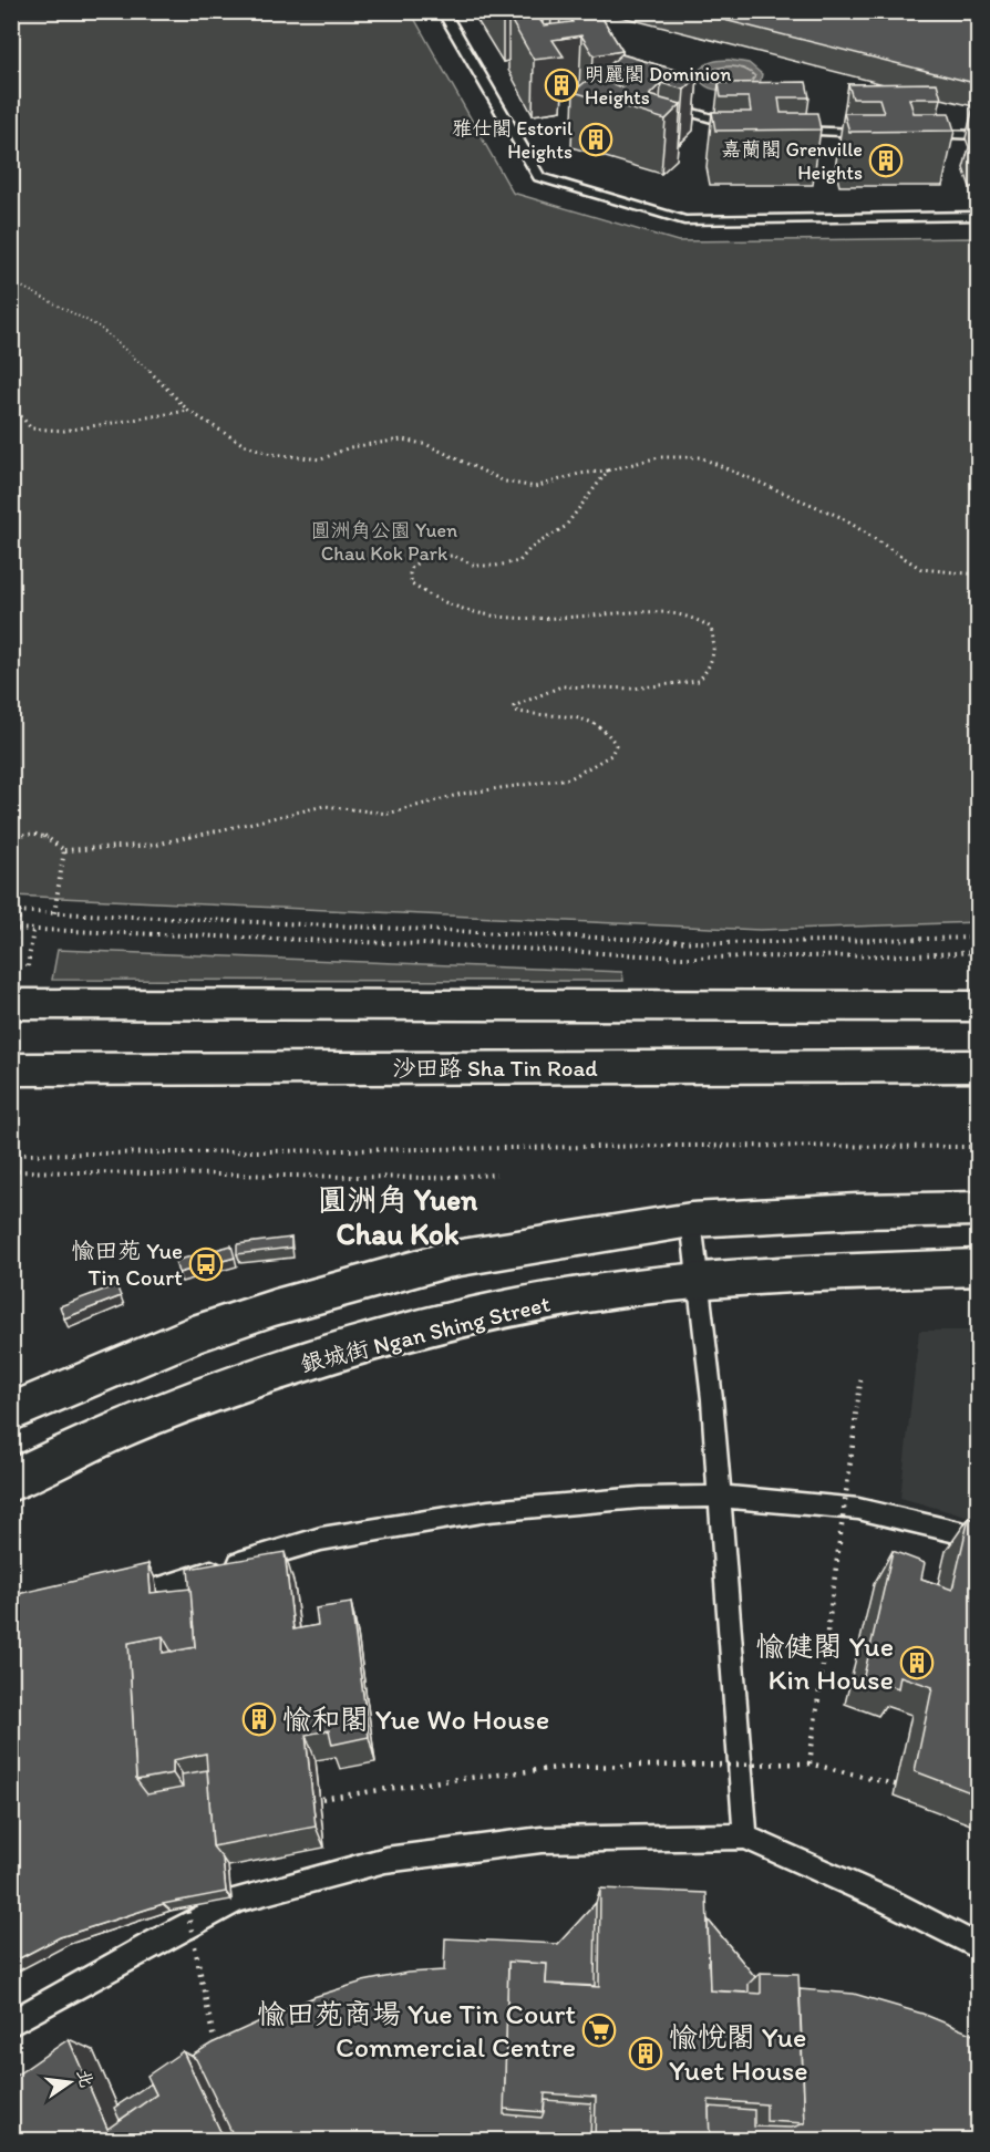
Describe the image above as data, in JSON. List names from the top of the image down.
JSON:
{
  "streets": {
    "main road": ["沙田路 Sha Tin Road", "銀城街 Ngan Shing Street"]
  },
  "districts": ["圓洲角 Yuen Chau Kok"],
  "parks": ["圓洲角公園 Yuen Chau Kok Park"],
  "places": {
    "building": [
      "明麗閣 Dominion Heights",
      "雅仕閣 Estoril Heights",
      "嘉蘭閣 Grenville Heights",
      "愉健閣 Yue Kin House",
      "愉和閣 Yue Wo House",
      "愉悅閣 Yue Yuet House"
    ],
    "bus stop": ["愉田苑 Yue Tin Court"],
    "supermarket": ["愉田苑商場 Yue Tin Court Commercial Centre"]
  },
  "north": "right"
}
